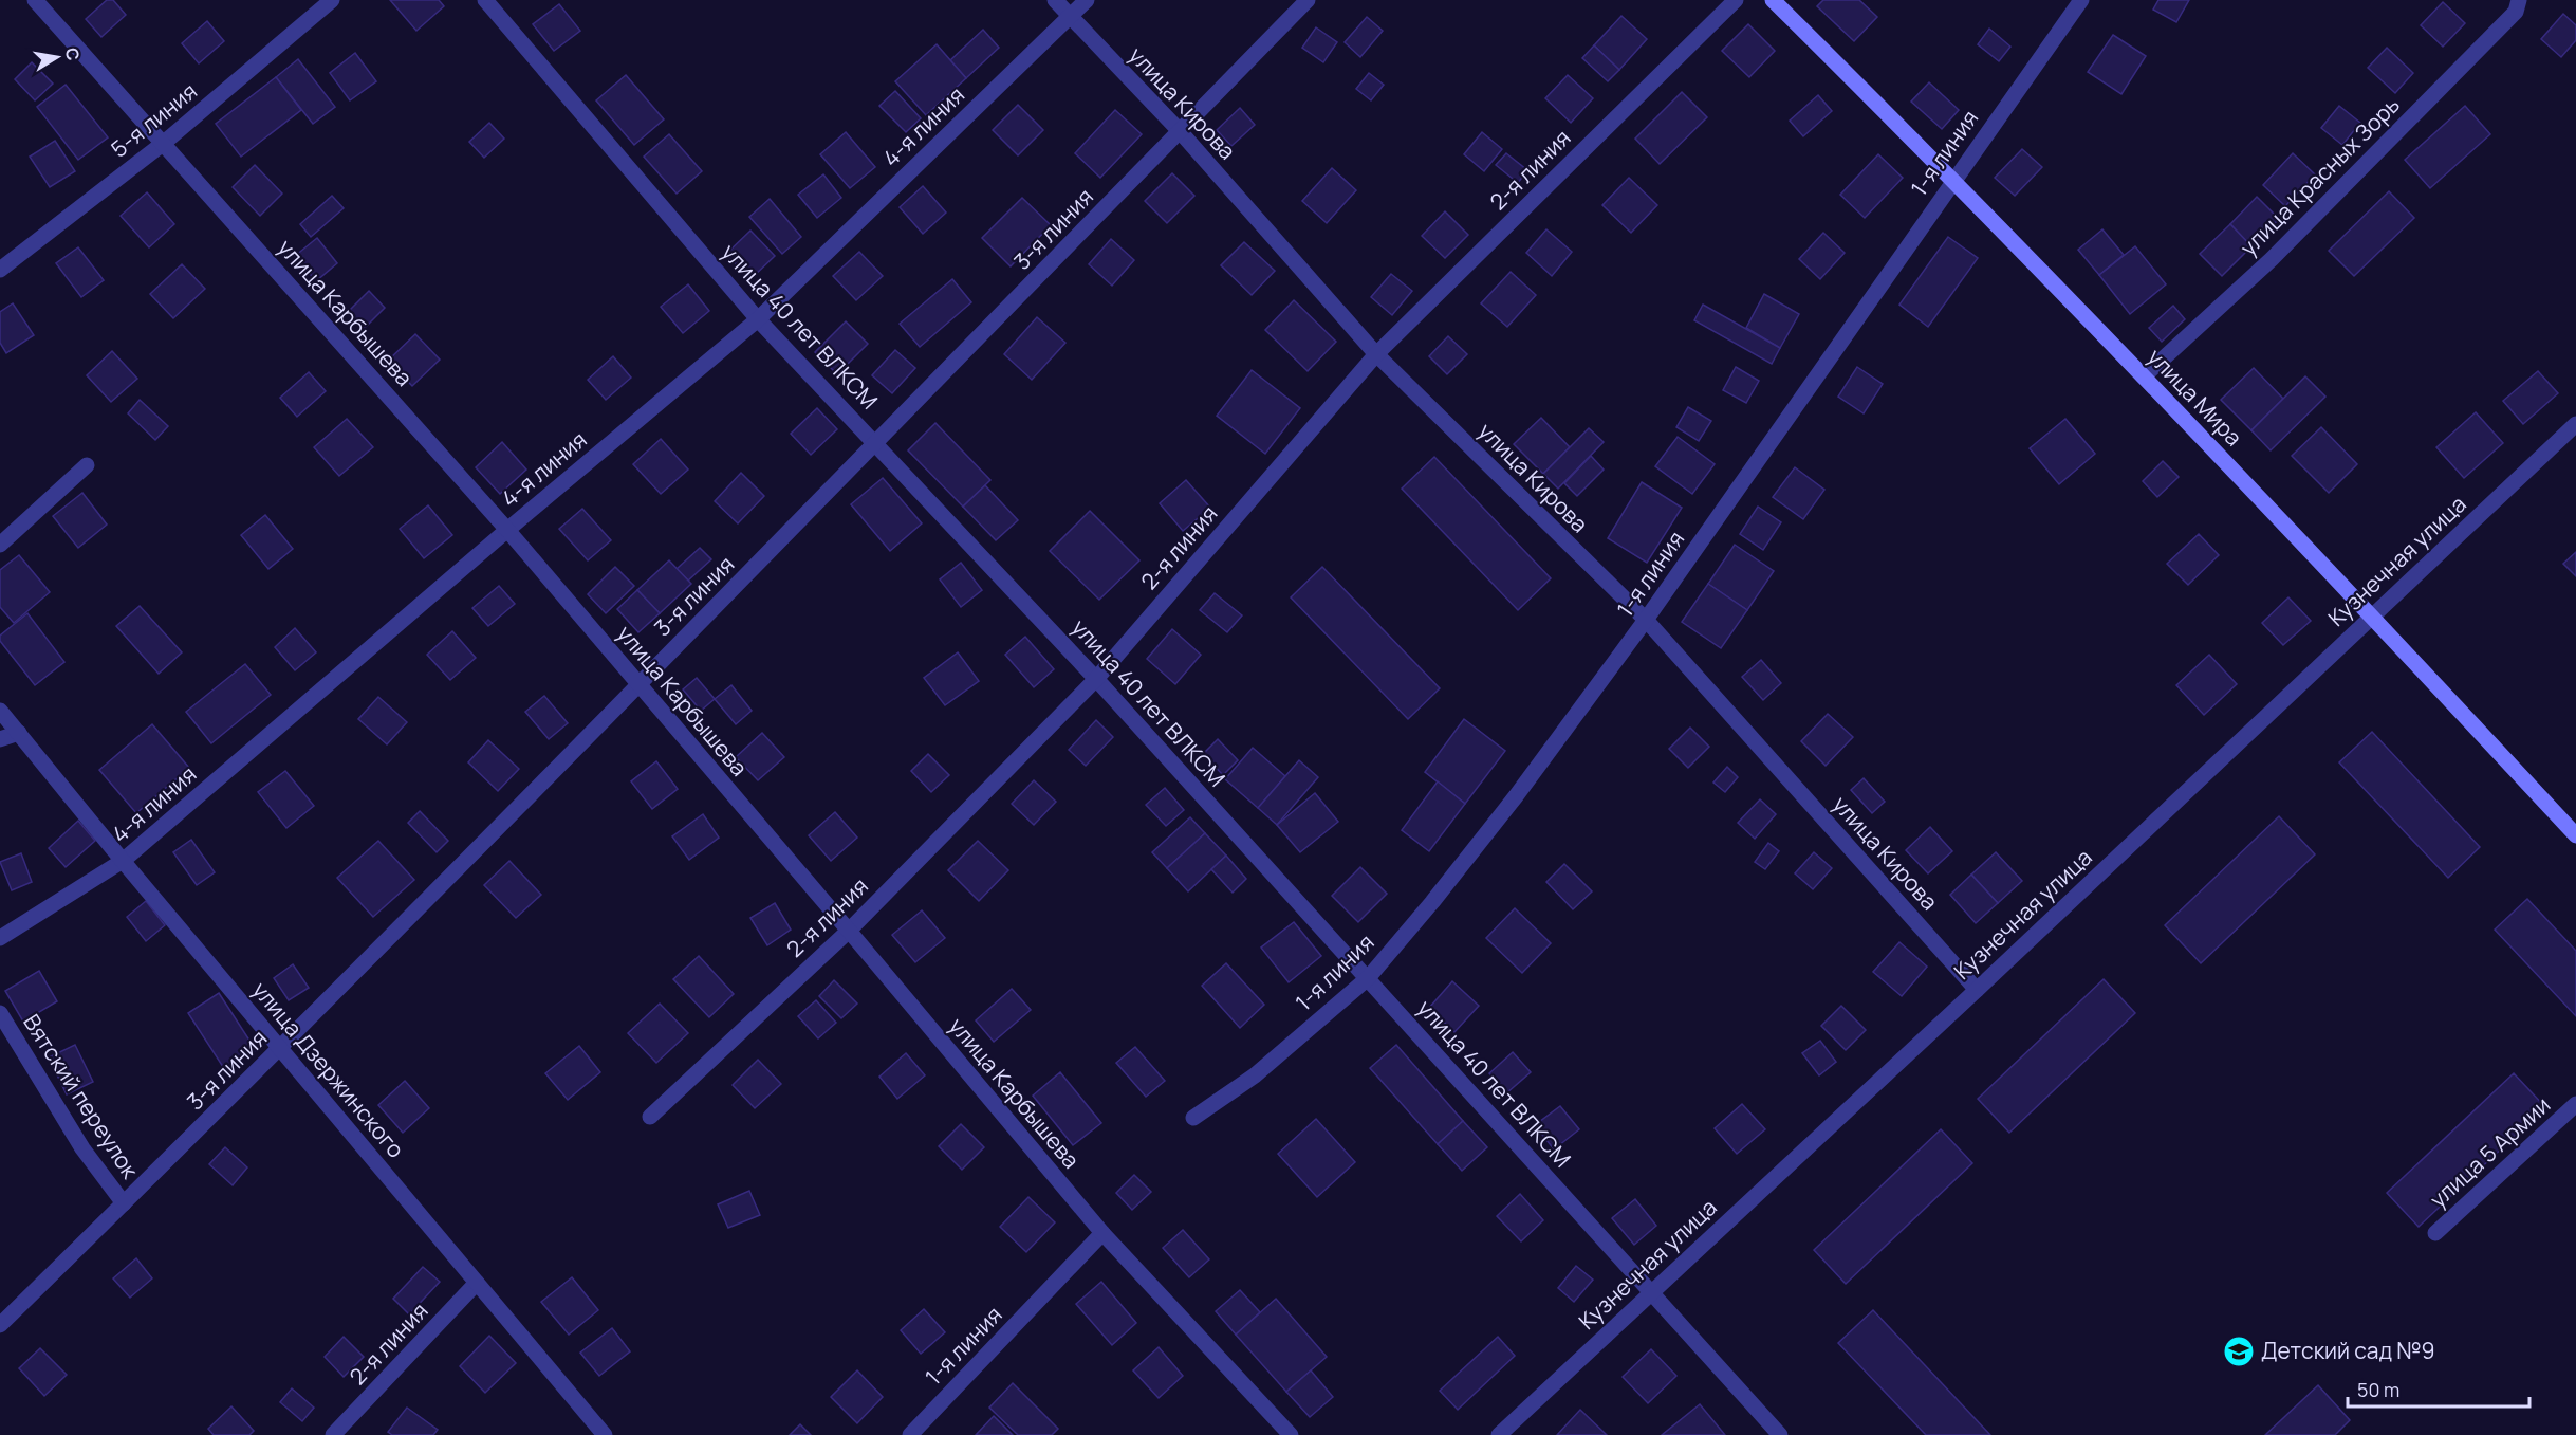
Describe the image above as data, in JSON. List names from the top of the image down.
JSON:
{
  "streets": {
    "main road": ["улица Мира"],
    "street": [
      "улица Кирова",
      "5-я линия",
      "4-я линия",
      "1-я линия",
      "2-я линия",
      "улица Красных Зорь",
      "3-я линия",
      "улица Карбышева",
      "улица 40 лет ВЛКСМ",
      "Кузнечная улица",
      "улица Дзержинского",
      "Вятский переулок",
      "улица 5 Армии"
    ]
  },
  "crossings": [
    ["улица Кирова", "4-я линия"],
    ["улица Кирова", "1-я линия"],
    ["улица Кирова", "2-я линия"],
    ["улица Кирова", "3-я линия"],
    ["улица Кирова", "Кузнечная улица"],
    ["5-я линия", "улица Карбышева"],
    ["4-я линия", "улица Карбышева"],
    ["4-я линия", "улица 40 лет ВЛКСМ"],
    ["4-я линия", "улица Дзержинского"],
    ["1-я линия", "улица Карбышева"],
    ["1-я линия", "улица 40 лет ВЛКСМ"],
    ["1-я линия", "улица Мира"],
    ["2-я линия", "улица Карбышева"],
    ["2-я линия", "улица 40 лет ВЛКСМ"],
    ["2-я линия", "улица Дзержинского"],
    ["улица Красных Зорь", "улица Мира"],
    ["3-я линия", "улица Карбышева"],
    ["3-я линия", "улица 40 лет ВЛКСМ"],
    ["3-я линия", "улица Дзержинского"],
    ["3-я линия", "Вятский переулок"],
    ["улица 40 лет ВЛКСМ", "Кузнечная улица"],
    ["улица Мира", "Кузнечная улица"]
  ],
  "places": {
    "school or university": ["Детский сад №9"]
  },
  "scale_bar": "50 m",
  "north": "right"
}
